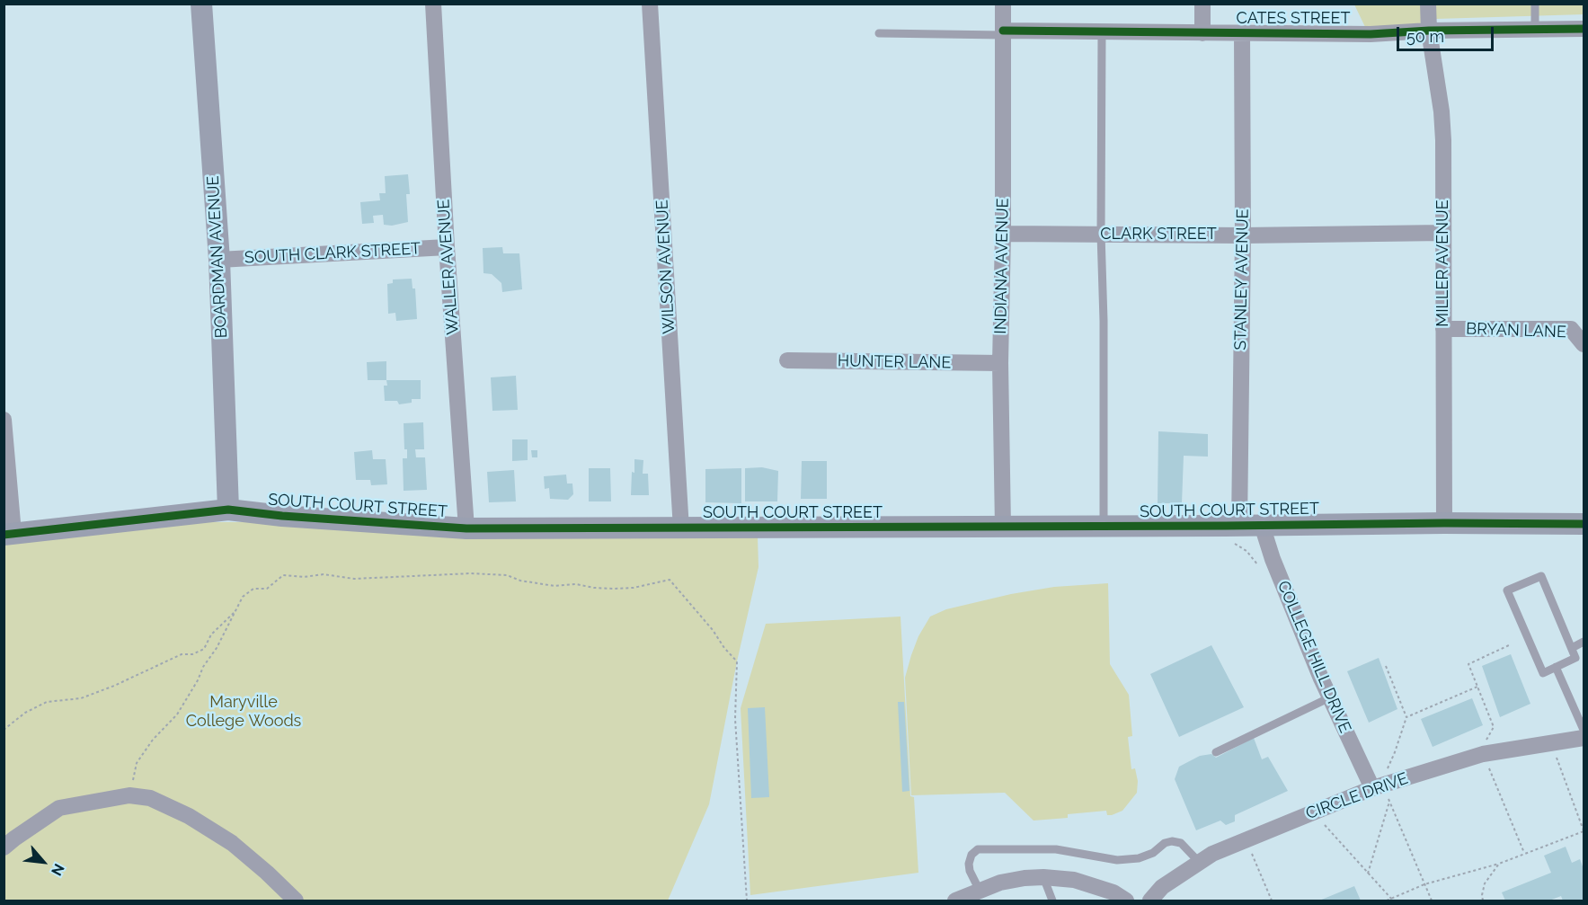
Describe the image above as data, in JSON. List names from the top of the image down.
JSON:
{
  "streets": {
    "street": [
      "CATES STREET",
      "CLARK STREET",
      "SOUTH CLARK STREET",
      "BOARDMAN AVENUE",
      "MILLER AVENUE",
      "INDIANA AVENUE",
      "WALLER AVENUE",
      "WILSON AVENUE",
      "STANLEY AVENUE",
      "BRYAN LANE",
      "HUNTER LANE",
      "SOUTH COURT STREET",
      "COLLEGE HILL DRIVE",
      "CIRCLE DRIVE"
    ]
  },
  "crossings": [
    ["CATES STREET", "MILLER AVENUE"],
    ["CATES STREET", "INDIANA AVENUE"],
    ["CATES STREET", "STANLEY AVENUE"],
    ["CLARK STREET", "MILLER AVENUE"],
    ["CLARK STREET", "INDIANA AVENUE"],
    ["CLARK STREET", "STANLEY AVENUE"],
    ["SOUTH CLARK STREET", "BOARDMAN AVENUE"],
    ["SOUTH CLARK STREET", "WALLER AVENUE"],
    ["BOARDMAN AVENUE", "SOUTH COURT STREET"],
    ["MILLER AVENUE", "BRYAN LANE"],
    ["MILLER AVENUE", "SOUTH COURT STREET"],
    ["INDIANA AVENUE", "HUNTER LANE"],
    ["INDIANA AVENUE", "SOUTH COURT STREET"],
    ["WALLER AVENUE", "SOUTH COURT STREET"],
    ["WILSON AVENUE", "SOUTH COURT STREET"],
    ["STANLEY AVENUE", "SOUTH COURT STREET"],
    ["SOUTH COURT STREET", "COLLEGE HILL DRIVE"],
    ["COLLEGE HILL DRIVE", "CIRCLE DRIVE"]
  ],
  "parks": ["Maryville College Woods"],
  "scale_bar": "50 m",
  "north": "bottom right"
}
